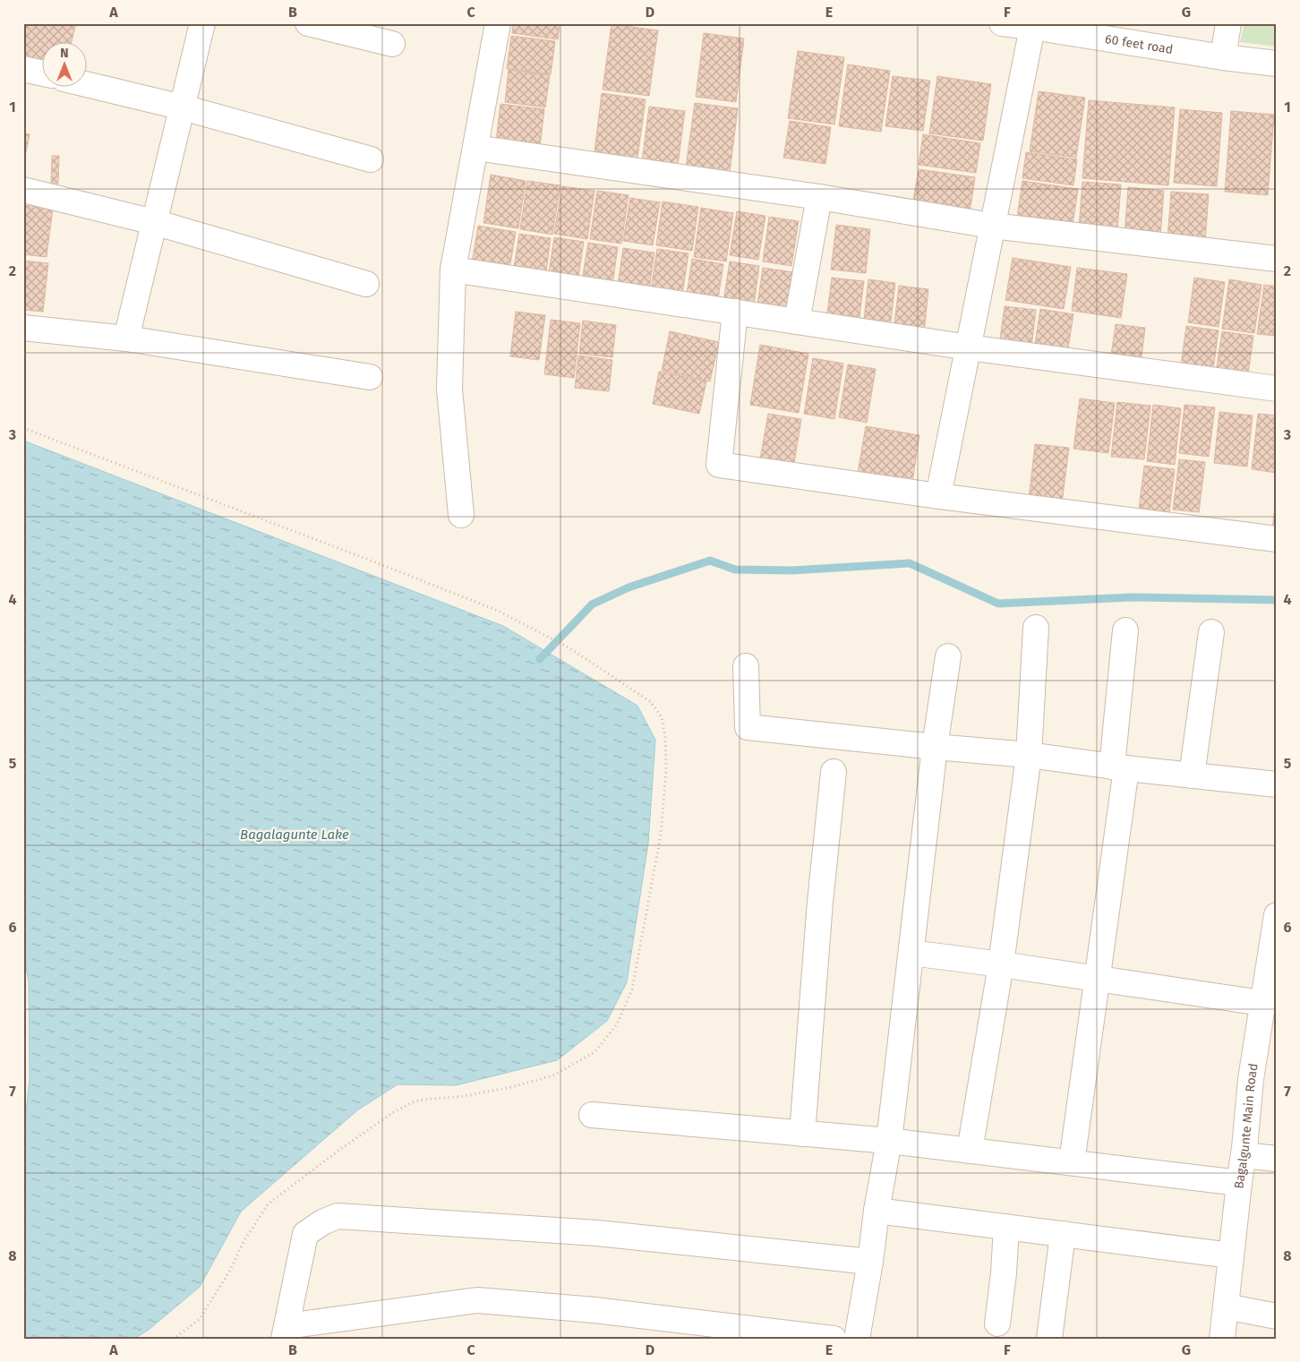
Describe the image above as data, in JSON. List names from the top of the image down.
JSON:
{
  "streets": {
    "street": ["60 feet road", "Bagalgunte Main Road"]
  },
  "water": ["Bagalagunte Lake"],
  "north": "top",
  "grid": {
    "columns": [
      "A",
      "B",
      "C",
      "D",
      "E",
      "F",
      "G"
    ],
    "rows": [
      "1",
      "2",
      "3",
      "4",
      "5",
      "6",
      "7",
      "8"
    ]
  }
}
